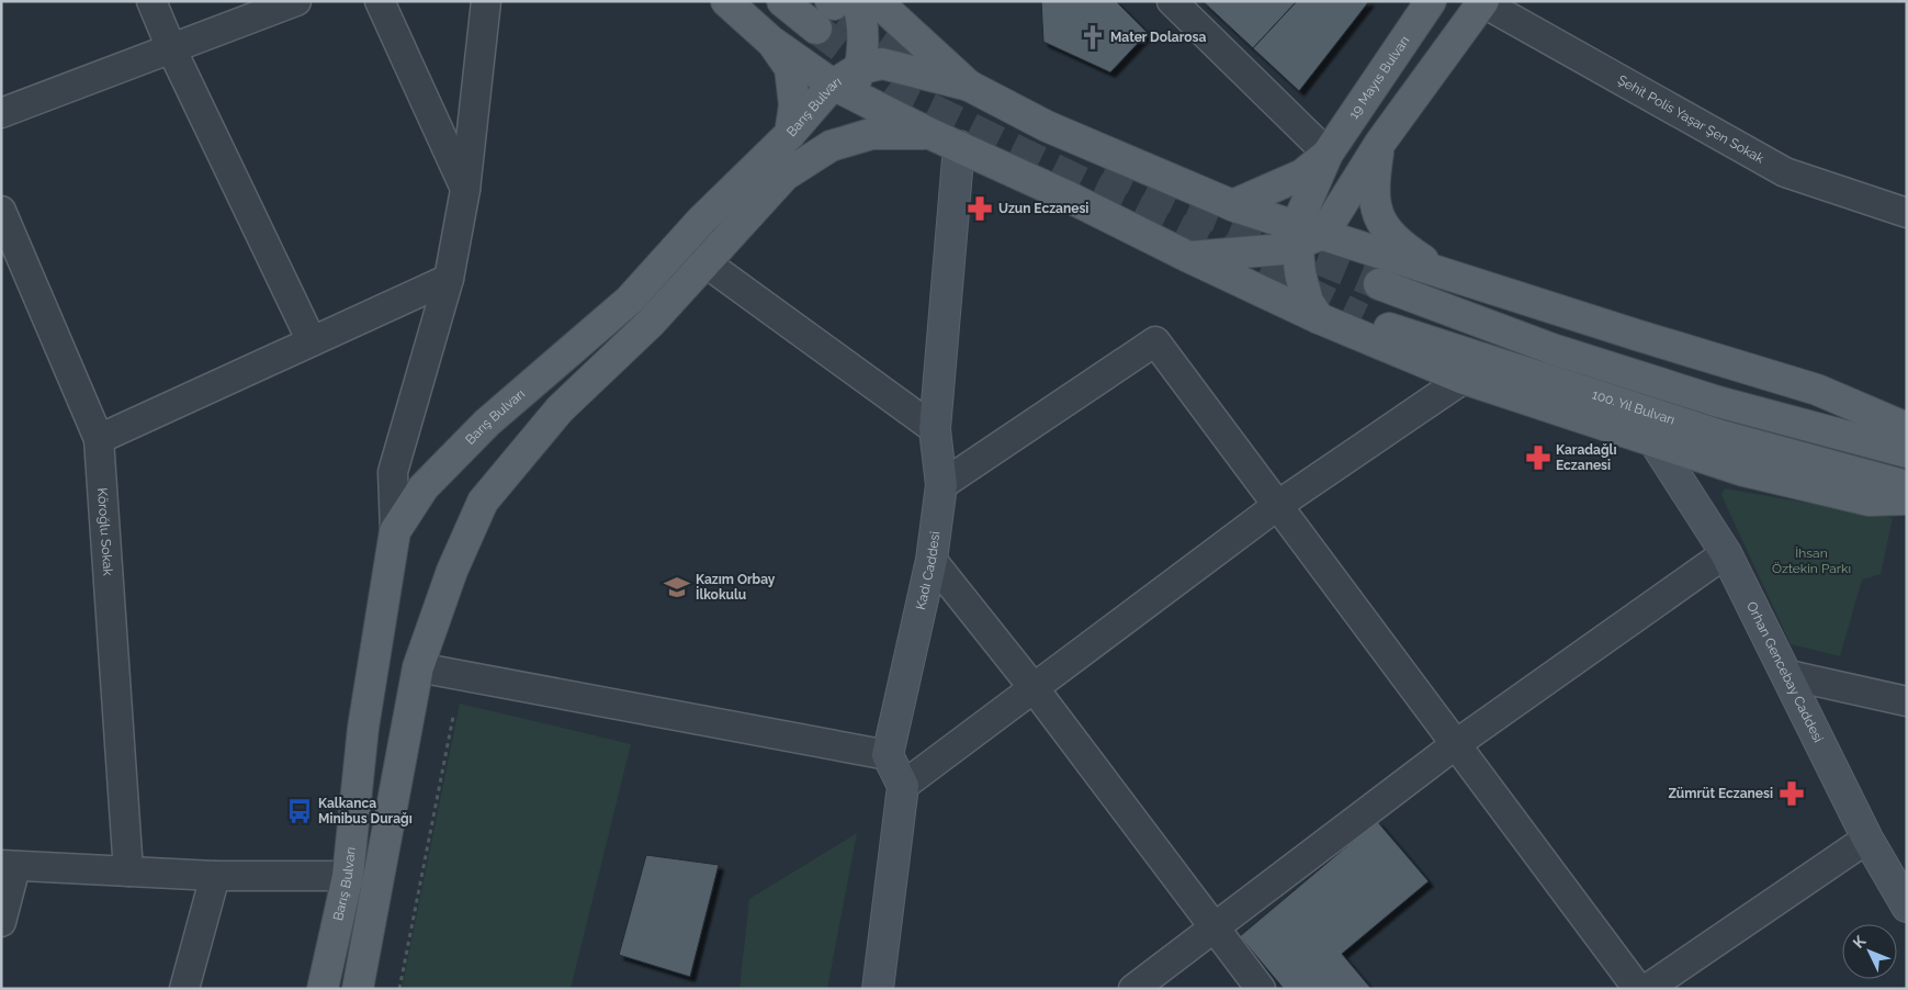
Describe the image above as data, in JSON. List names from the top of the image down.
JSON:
{
  "streets": {
    "main road": ["19 Mayıs Bulvarı", "Barış Bulvarı", "100. Yıl Bulvarı"],
    "street": [
      "Şehit Polis Yaşar Şen Sokak",
      "Köroğlu Sokak",
      "Kadı Caddesi",
      "Orhan Gencebay Caddesi"
    ]
  },
  "parks": ["İhsan Öztekin Parkı"],
  "places": {
    "church": ["Mater Dolarosa"],
    "pharmacy": ["Uzun Eczanesi", "Karadağlı Eczanesi", "Zümrüt Eczanesi"],
    "school or university": ["Kazım Orbay İlkokulu"],
    "bus stop": ["Kalkanca Minibus Durağı"]
  },
  "north": "top left"
}
